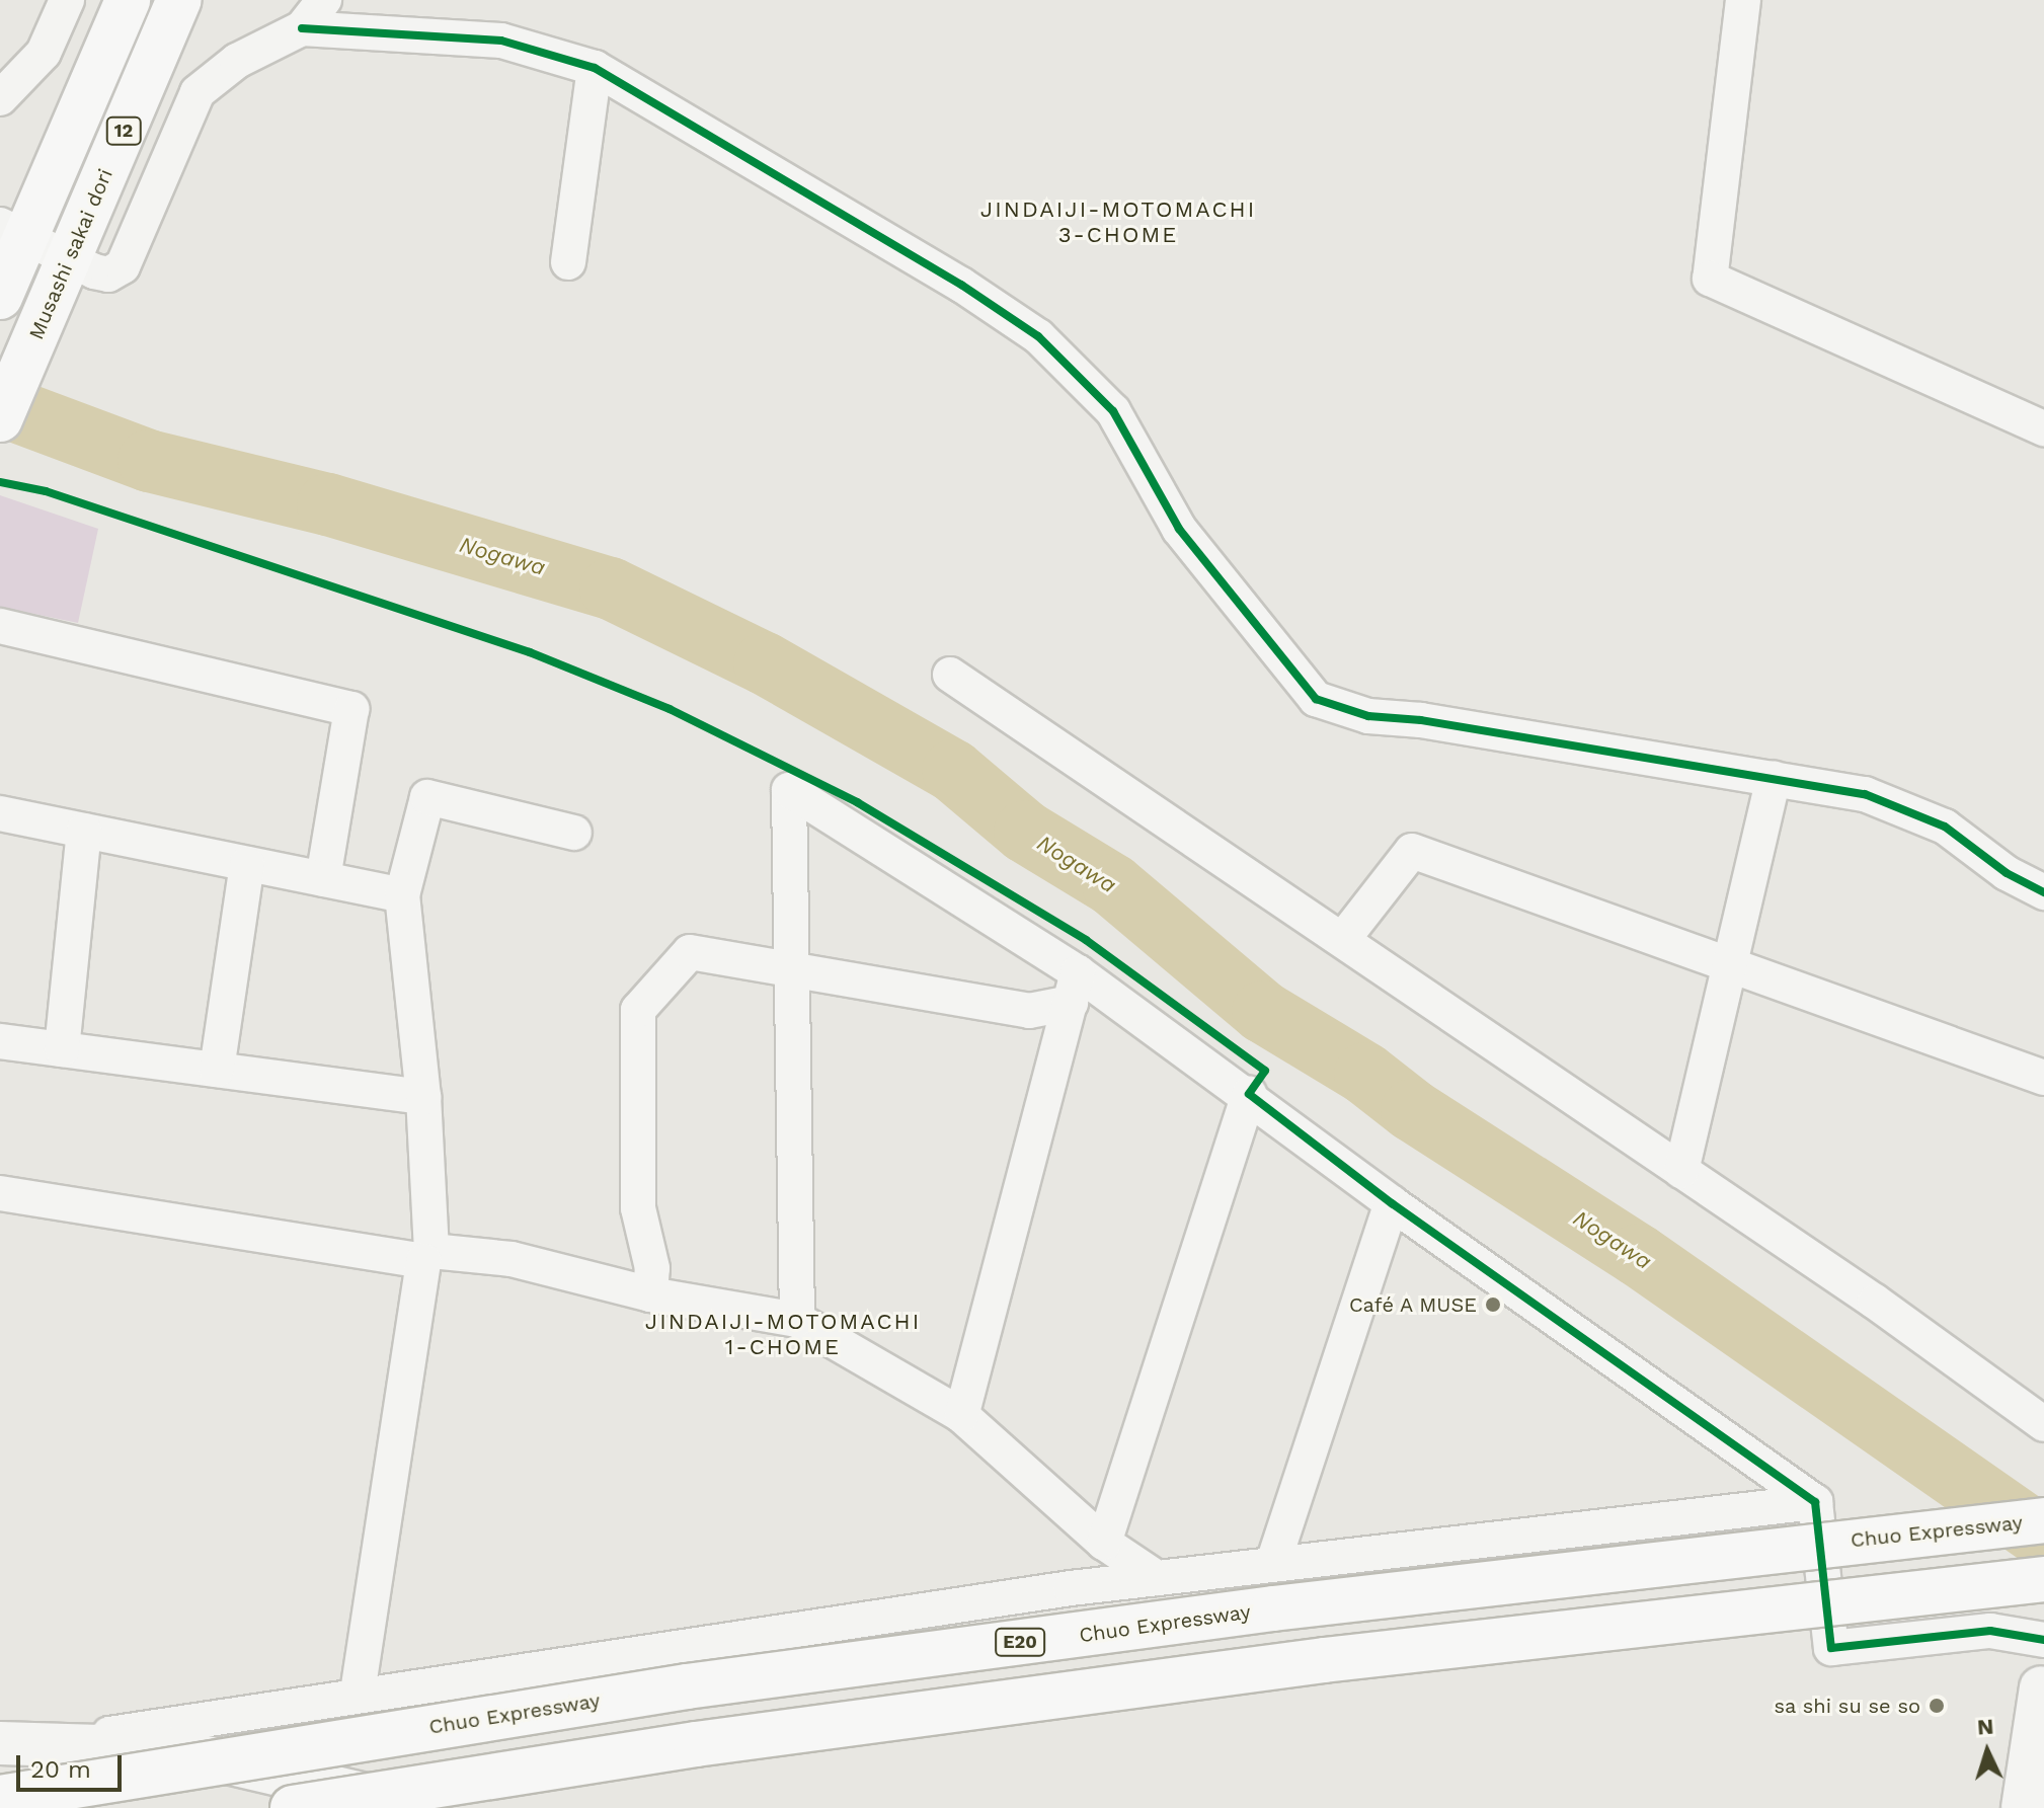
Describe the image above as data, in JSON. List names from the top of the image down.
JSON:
{
  "streets": {
    "main road": [
      "12",
      "Musashi sakai dori",
      "Chuo Expressway",
      "E20"
    ]
  },
  "districts": ["JINDAIJI-MOTOMACHI 3-CHOME", "JINDAIJI-MOTOMACHI 1-CHOME"],
  "water": ["Nogawa"],
  "places": ["Café A MUSE", "sa shi su se so"],
  "scale_bar": "20 m",
  "north": "top"
}
